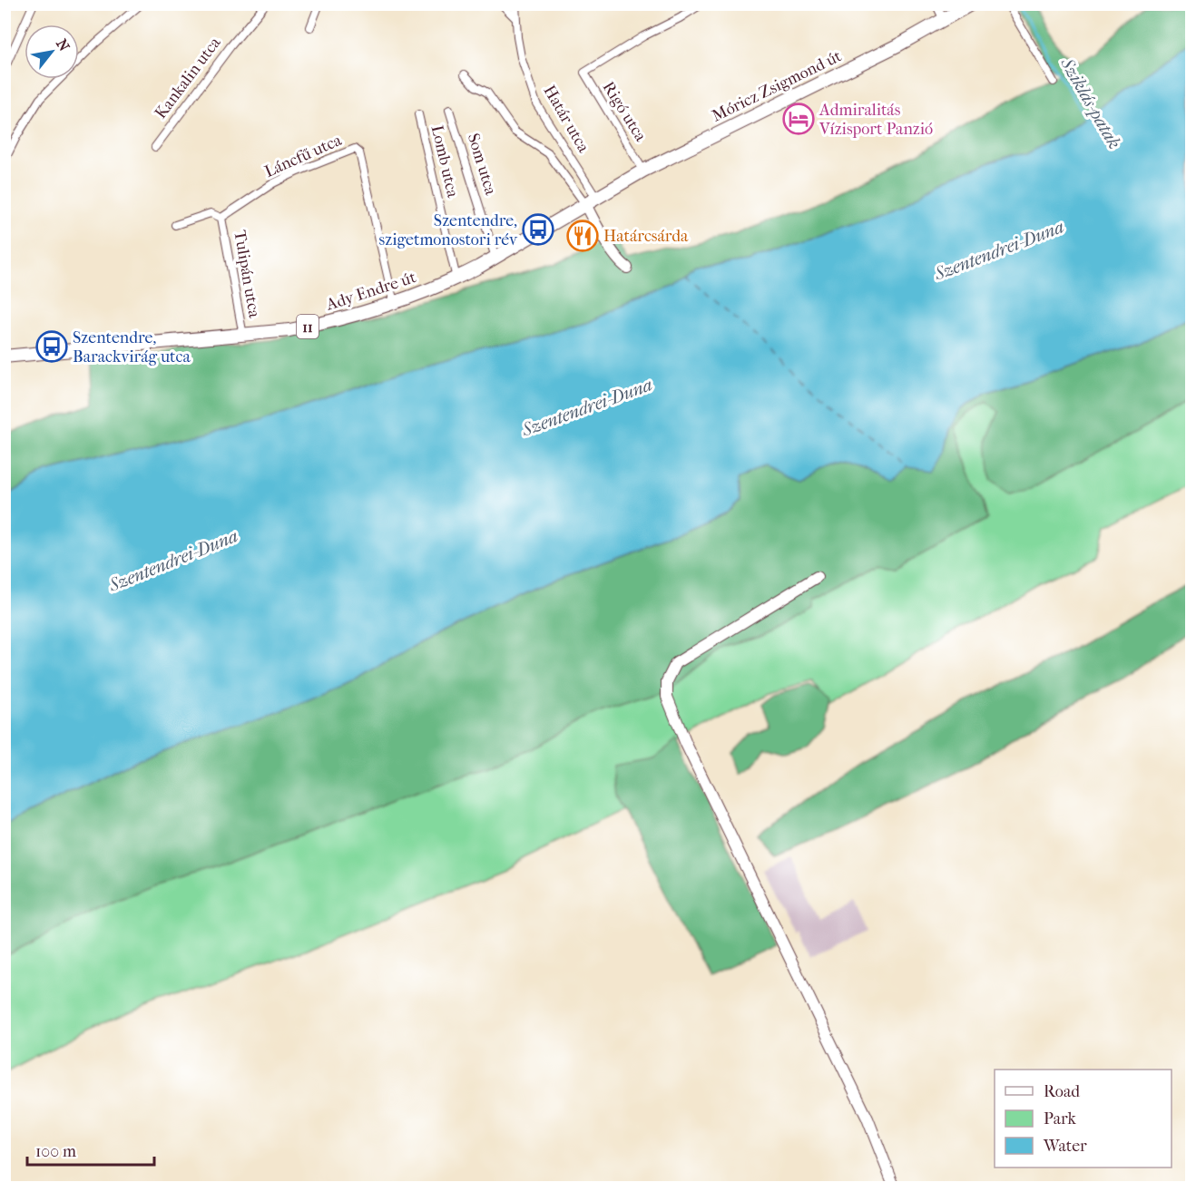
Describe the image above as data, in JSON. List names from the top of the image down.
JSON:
{
  "streets": {
    "main road": ["Móricz Zsigmond út", "Ady Endre út", "11"],
    "street": [
      "Kankalin utca",
      "Rigó utca",
      "Határ utca",
      "Láncfű utca",
      "Lomb utca",
      "Som utca",
      "Tulipán utca"
    ]
  },
  "crossings": [
    ["Móricz Zsigmond út", "Rigó utca"],
    ["Móricz Zsigmond út", "Határ utca"],
    ["Móricz Zsigmond út", "Ady Endre út"],
    ["Határ utca", "Ady Endre út"],
    ["Láncfű utca", "Tulipán utca"],
    ["Láncfű utca", "Ady Endre út"],
    ["Lomb utca", "Ady Endre út"],
    ["Som utca", "Ady Endre út"],
    ["Tulipán utca", "Ady Endre út"]
  ],
  "water": ["Sziklás-patak", "Szentendrei-Duna"],
  "places": {
    "hotel": ["Admiralitás Vízisport Panzió"],
    "bus stop": ["Szentendre, szigetmonostori rév", "Szentendre, Barackvirág utca"],
    "restaurant": ["Határcsárda"]
  },
  "legend": ["Road", "Park", "Water"],
  "scale_bar": "100 m",
  "north": "top right"
}
